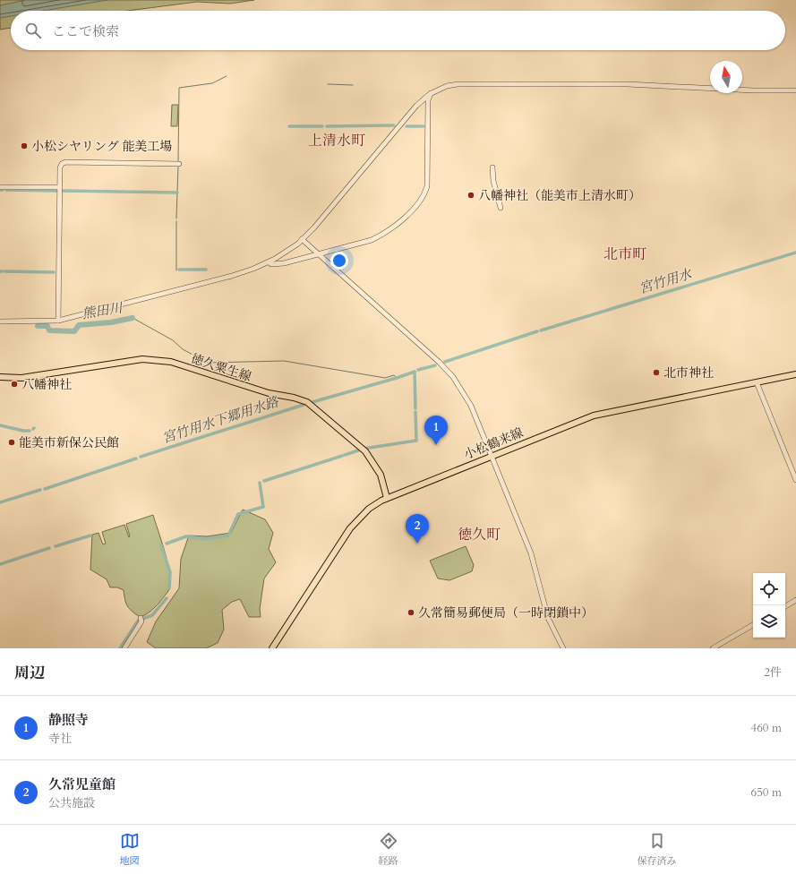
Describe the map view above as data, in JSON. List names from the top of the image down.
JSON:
{
  "streets": {
    "main road": ["徳久粟生線", "小松鶴来線"]
  },
  "crossings": [
    ["徳久粟生線", "小松鶴来線"]
  ],
  "districts": ["上清水町", "北市町", "徳久町"],
  "water": ["宮竹用水", "熊田川", "宮竹用水下郷用水路"],
  "places": [
    "小松シヤリング 能美工場",
    "八幡神社（能美市上清水町）",
    "北市神社",
    "八幡神社",
    "能美市新保公民館",
    "久常簡易郵便局（一時閉鎖中）"
  ],
  "north": "top",
  "page": {
    "search": "ここで検索",
    "pins": ["1", "2"],
    "heading": ["周辺", "2件"],
    "list": [
      {
        "mark": "1",
        "name": "静照寺",
        "note": "寺社",
        "value": "460 m"
      },
      {
        "mark": "2",
        "name": "久常児童館",
        "note": "公共施設",
        "value": "650 m"
      }
    ],
    "nav": ["地図", "経路", "保存済み"]
  }
}
